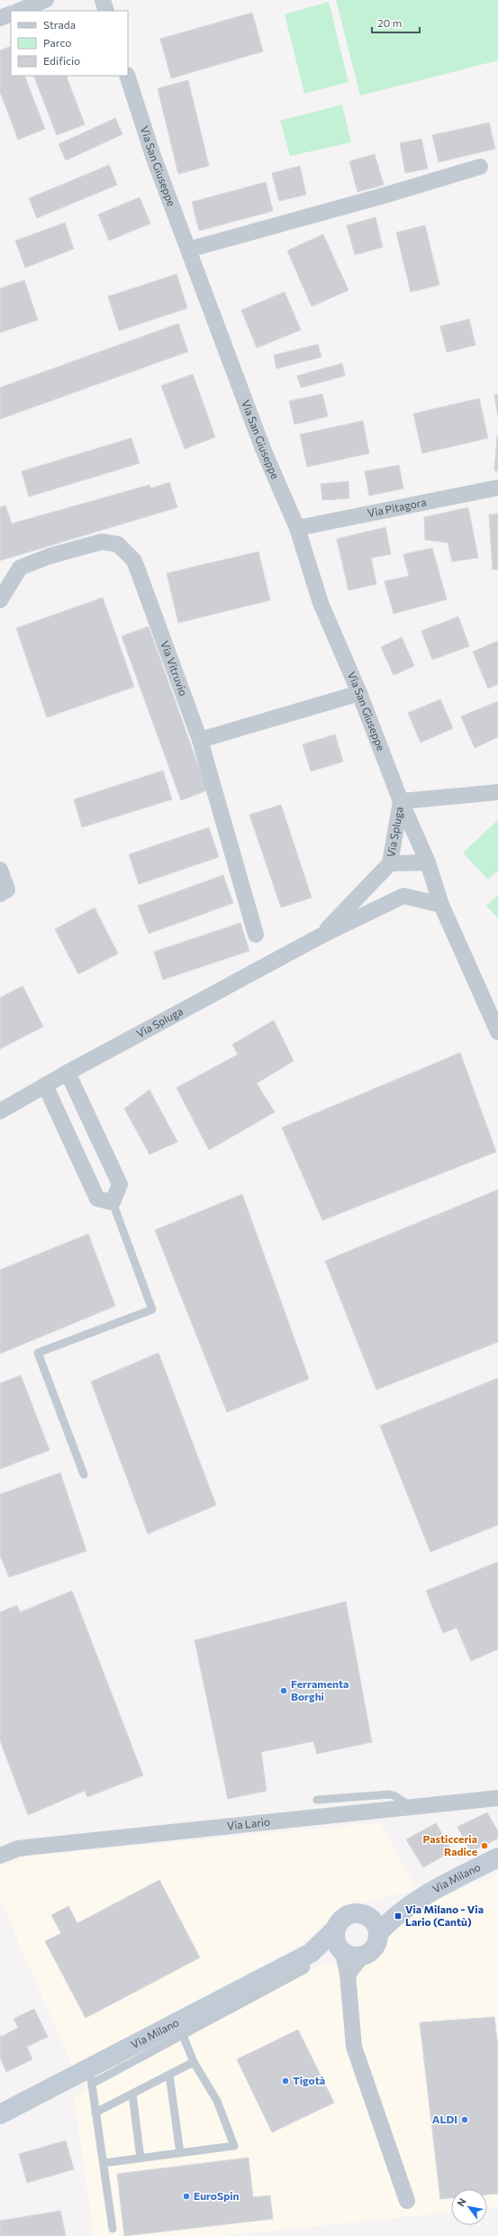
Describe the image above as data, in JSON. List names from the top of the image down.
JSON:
{
  "streets": {
    "main road": ["Via Milano"],
    "street": [
      "Via San Giuseppe",
      "Via Pitagora",
      "Via Vitruvio",
      "Via Spluga",
      "Via Lario"
    ]
  },
  "crossings": [
    ["Via San Giuseppe", "Via Pitagora"],
    ["Via San Giuseppe", "Via Spluga"]
  ],
  "places": {
    "other": [
      "Ferramenta Borghi",
      "Pasticceria Radice",
      "Tigotà",
      "ALDI",
      "EuroSpin"
    ],
    "transit": ["Via Milano - Via Lario (Cantù)"]
  },
  "legend": ["Strada", "Parco", "Edificio"],
  "scale_bar": "20 m",
  "north": "top left"
}
